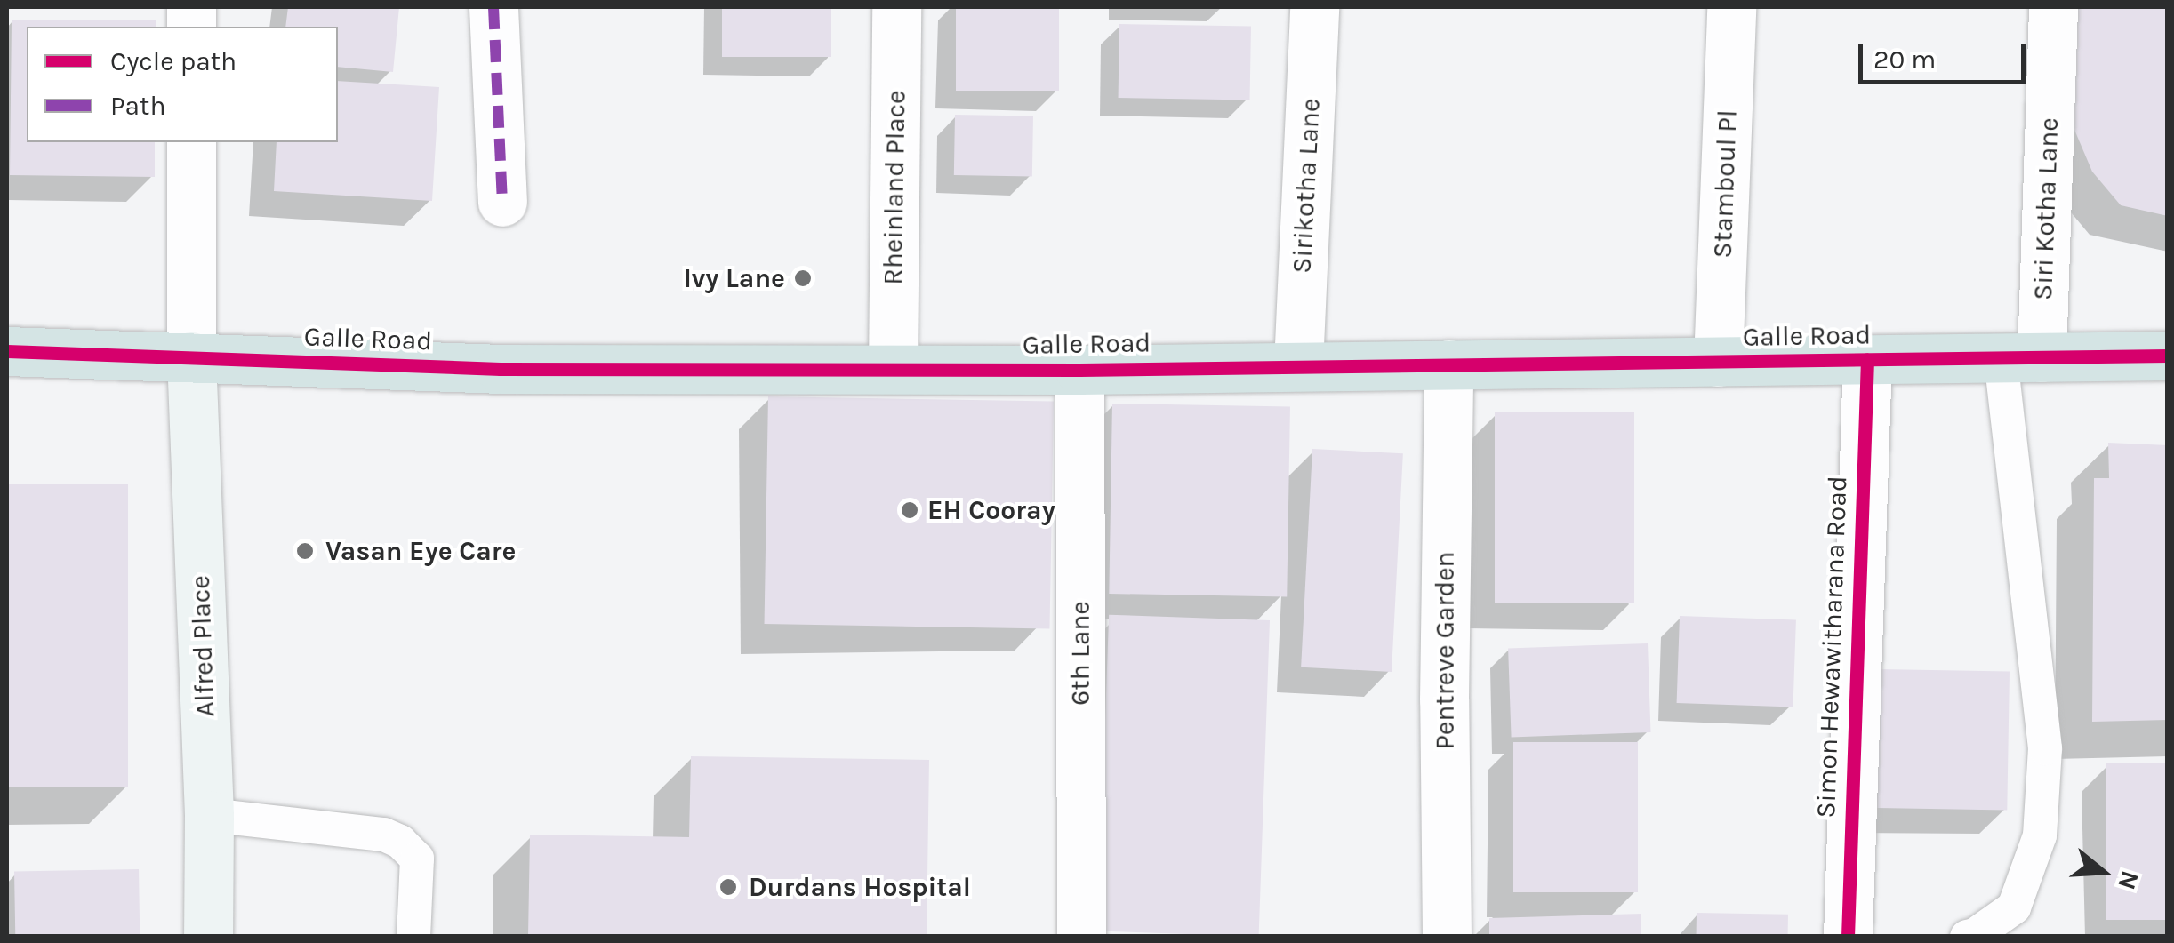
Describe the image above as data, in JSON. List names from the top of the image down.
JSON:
{
  "streets": {
    "highway": ["Galle Road"],
    "main road": ["Alfred Place"],
    "street": [
      "Stamboul Pl",
      "Sirikotha Lane",
      "Rheinland Place",
      "Siri Kotha Lane",
      "Simon Hewawitharana Road",
      "Pentreve Garden",
      "6th Lane"
    ]
  },
  "crossings": [
    ["Stamboul Pl", "Galle Road"],
    ["Sirikotha Lane", "Galle Road"],
    ["Rheinland Place", "Galle Road"],
    ["Siri Kotha Lane", "Galle Road"],
    ["Galle Road", "Alfred Place"],
    ["Galle Road", "Simon Hewawitharana Road"],
    ["Galle Road", "Pentreve Garden"],
    ["Galle Road", "6th Lane"]
  ],
  "places": [
    "Ivy Lane",
    "EH Cooray",
    "Vasan Eye Care",
    "Durdans Hospital"
  ],
  "legend": ["Cycle path", "Path"],
  "scale_bar": "20 m",
  "north": "right"
}
